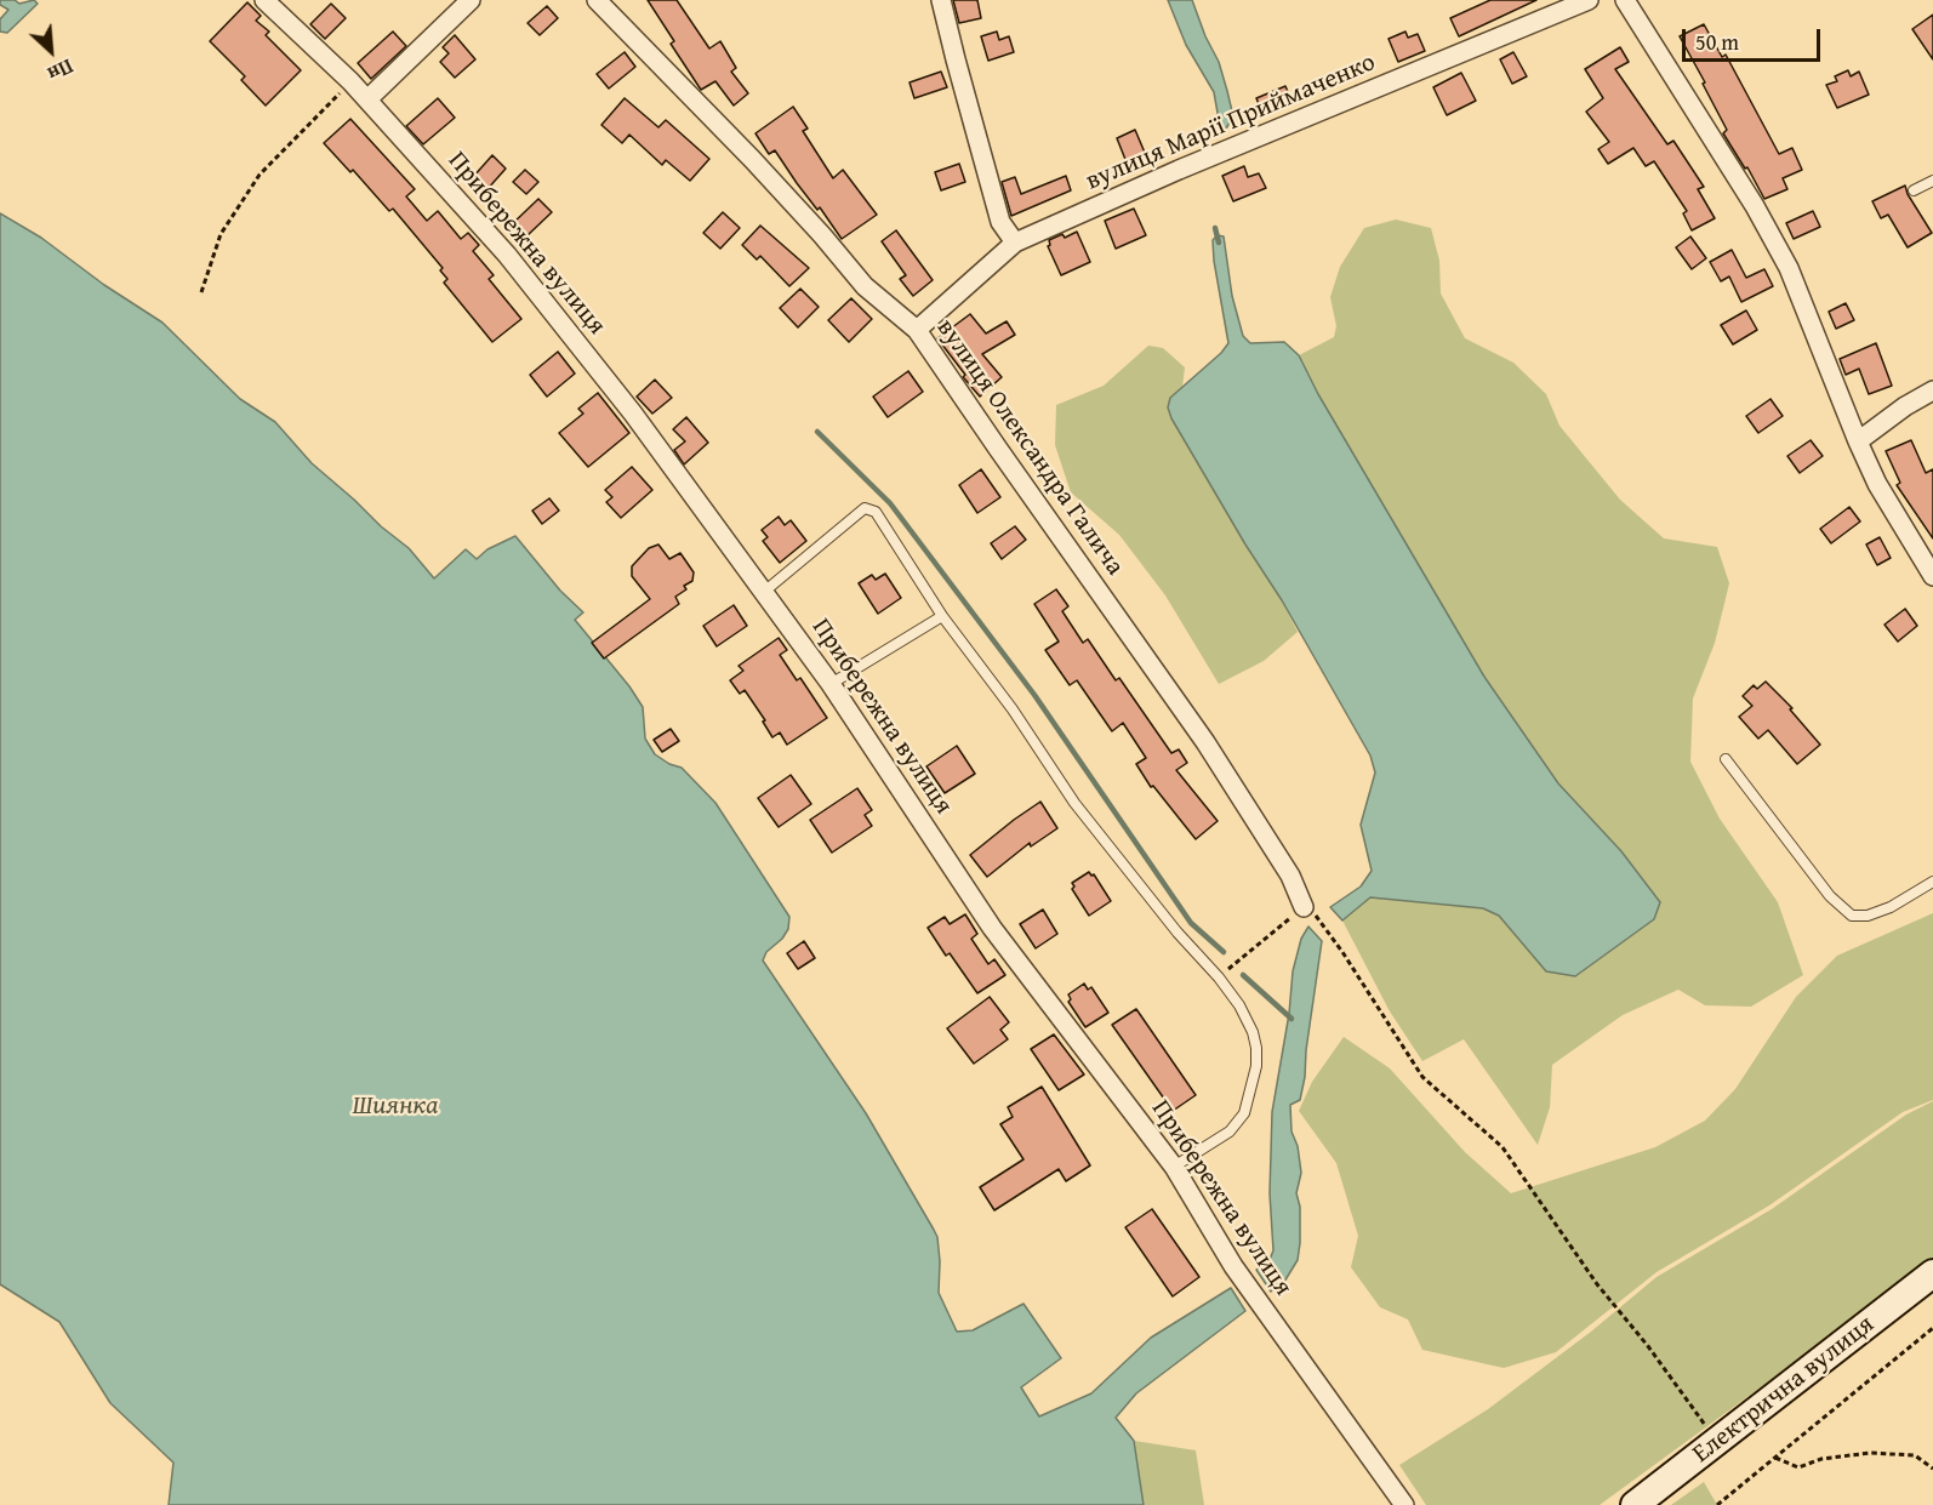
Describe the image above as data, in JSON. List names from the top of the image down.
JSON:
{
  "streets": {
    "street": [
      "вулиця Марії Приймаченко",
      "Прибережна вулиця",
      "вулиця Олександра Галича",
      "Електрична вулиця"
    ]
  },
  "crossings": [
    ["вулиця Марії Приймаченко", "вулиця Олександра Галича"]
  ],
  "water": ["Шиянка"],
  "scale_bar": "50 m",
  "north": "bottom right"
}
